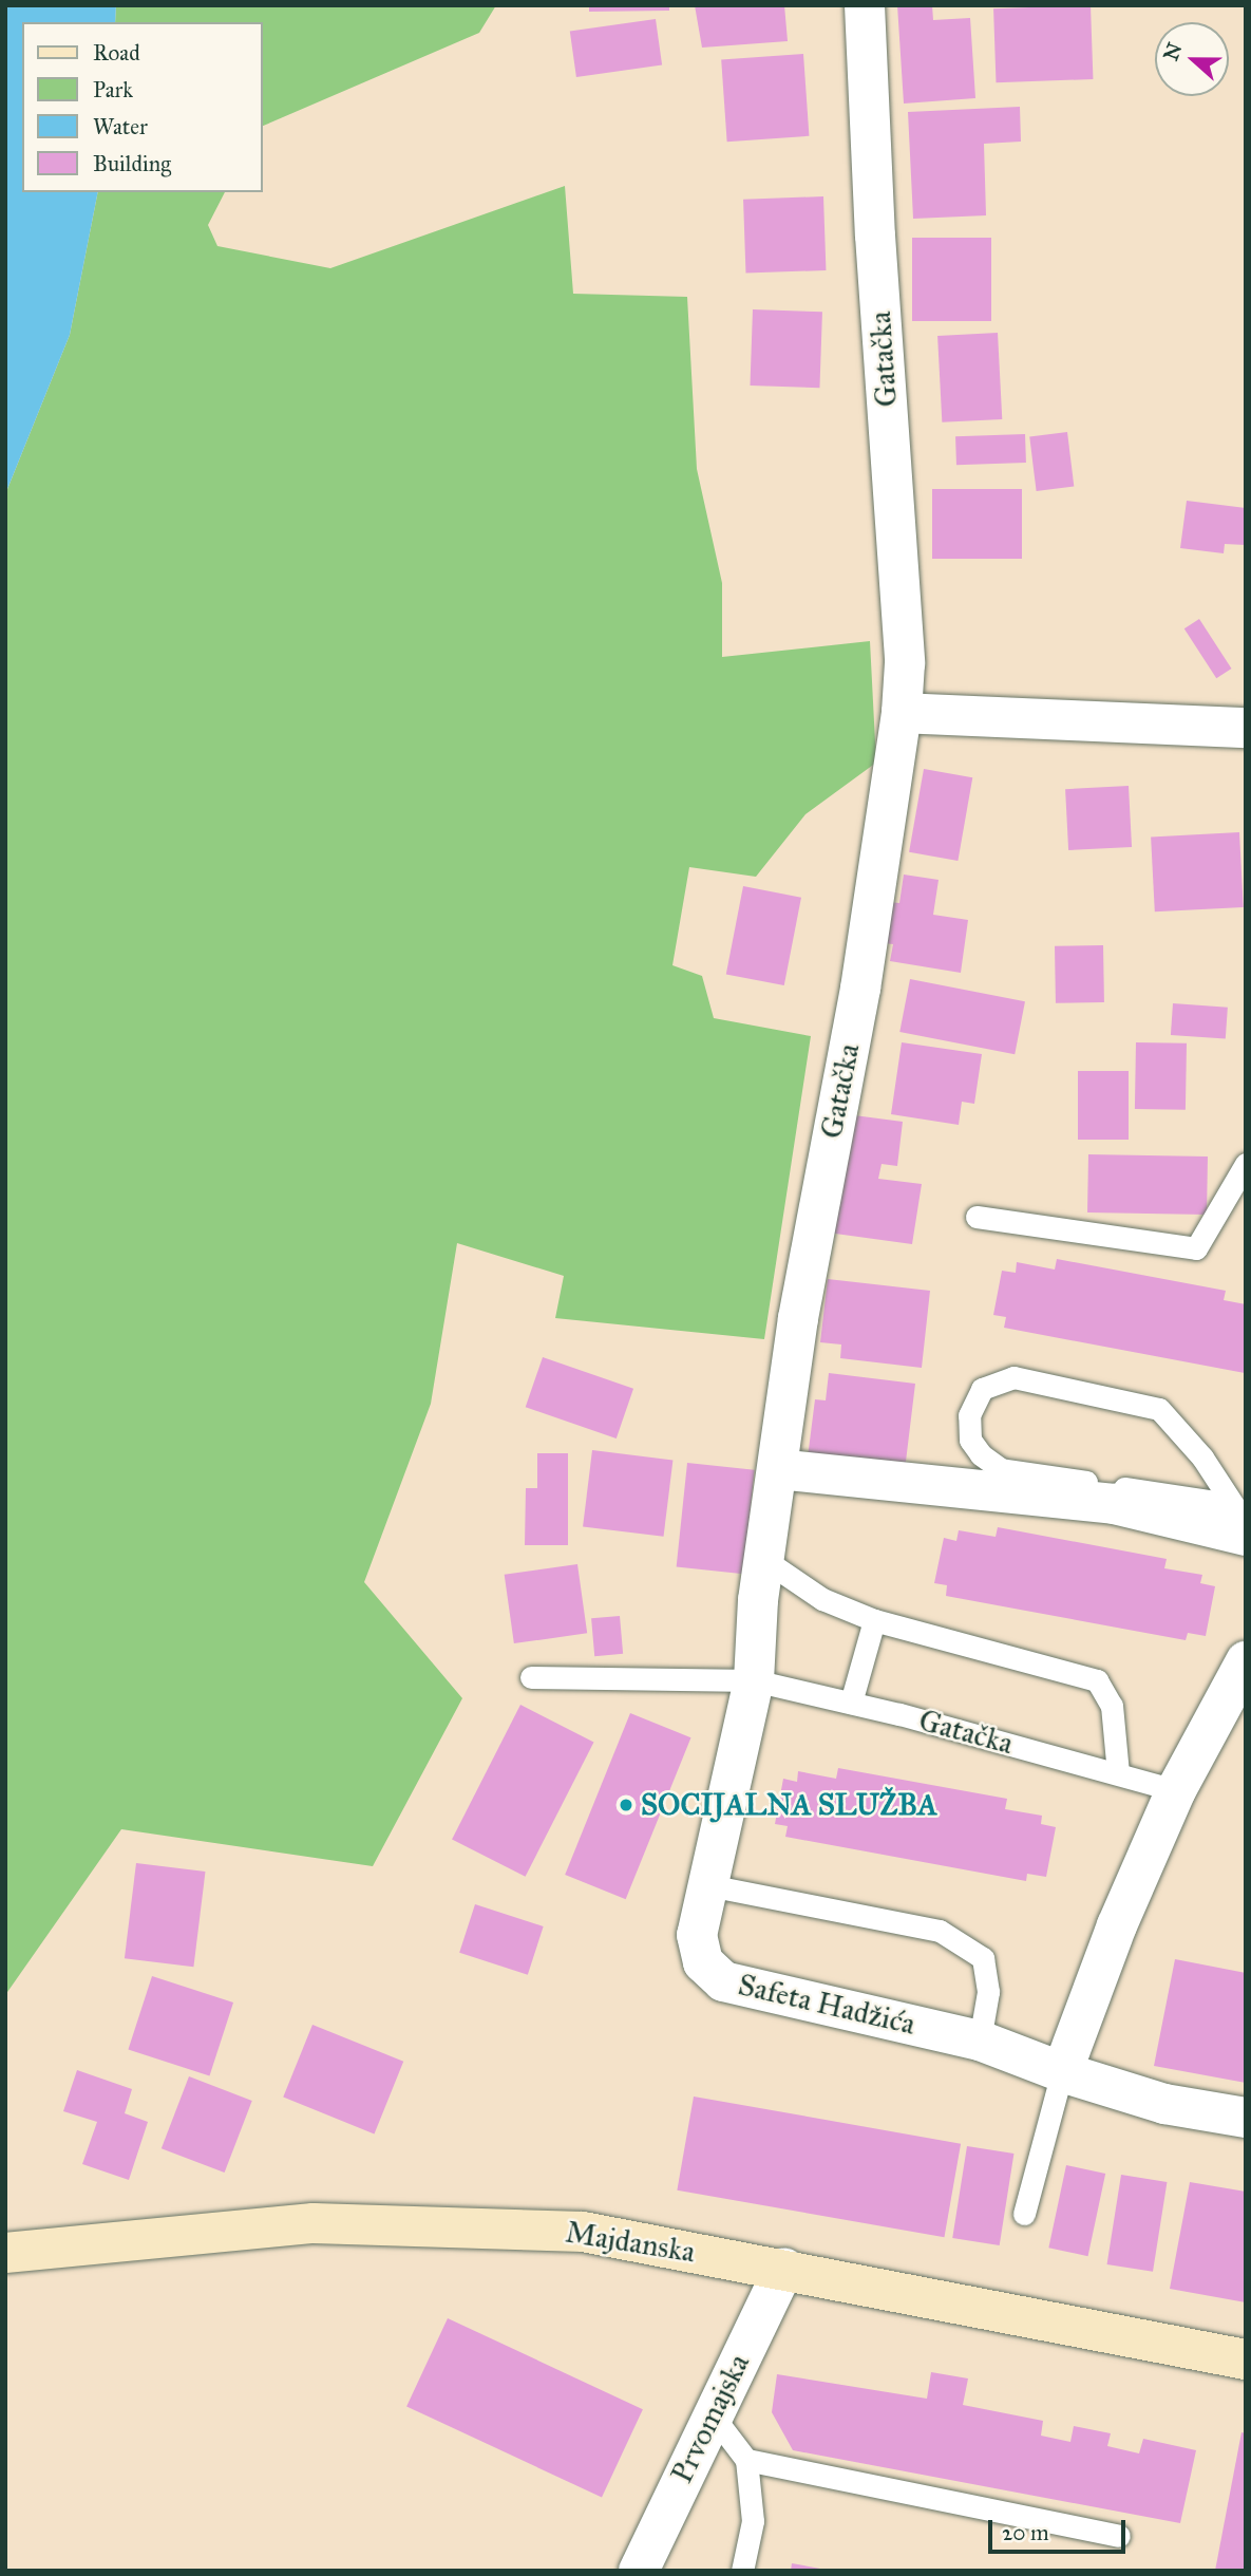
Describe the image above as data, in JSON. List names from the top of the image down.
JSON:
{
  "streets": {
    "street": [
      "Gatačka",
      "Safeta Hadžića",
      "Majdanska",
      "Prvomajska"
    ]
  },
  "crossings": [
    ["Gatačka", "Safeta Hadžića"],
    ["Majdanska", "Prvomajska"]
  ],
  "places": ["SOCIJALNA SLUŽBA"],
  "legend": [
    "Road",
    "Park",
    "Water",
    "Building"
  ],
  "scale_bar": "20 m",
  "north": "left"
}
